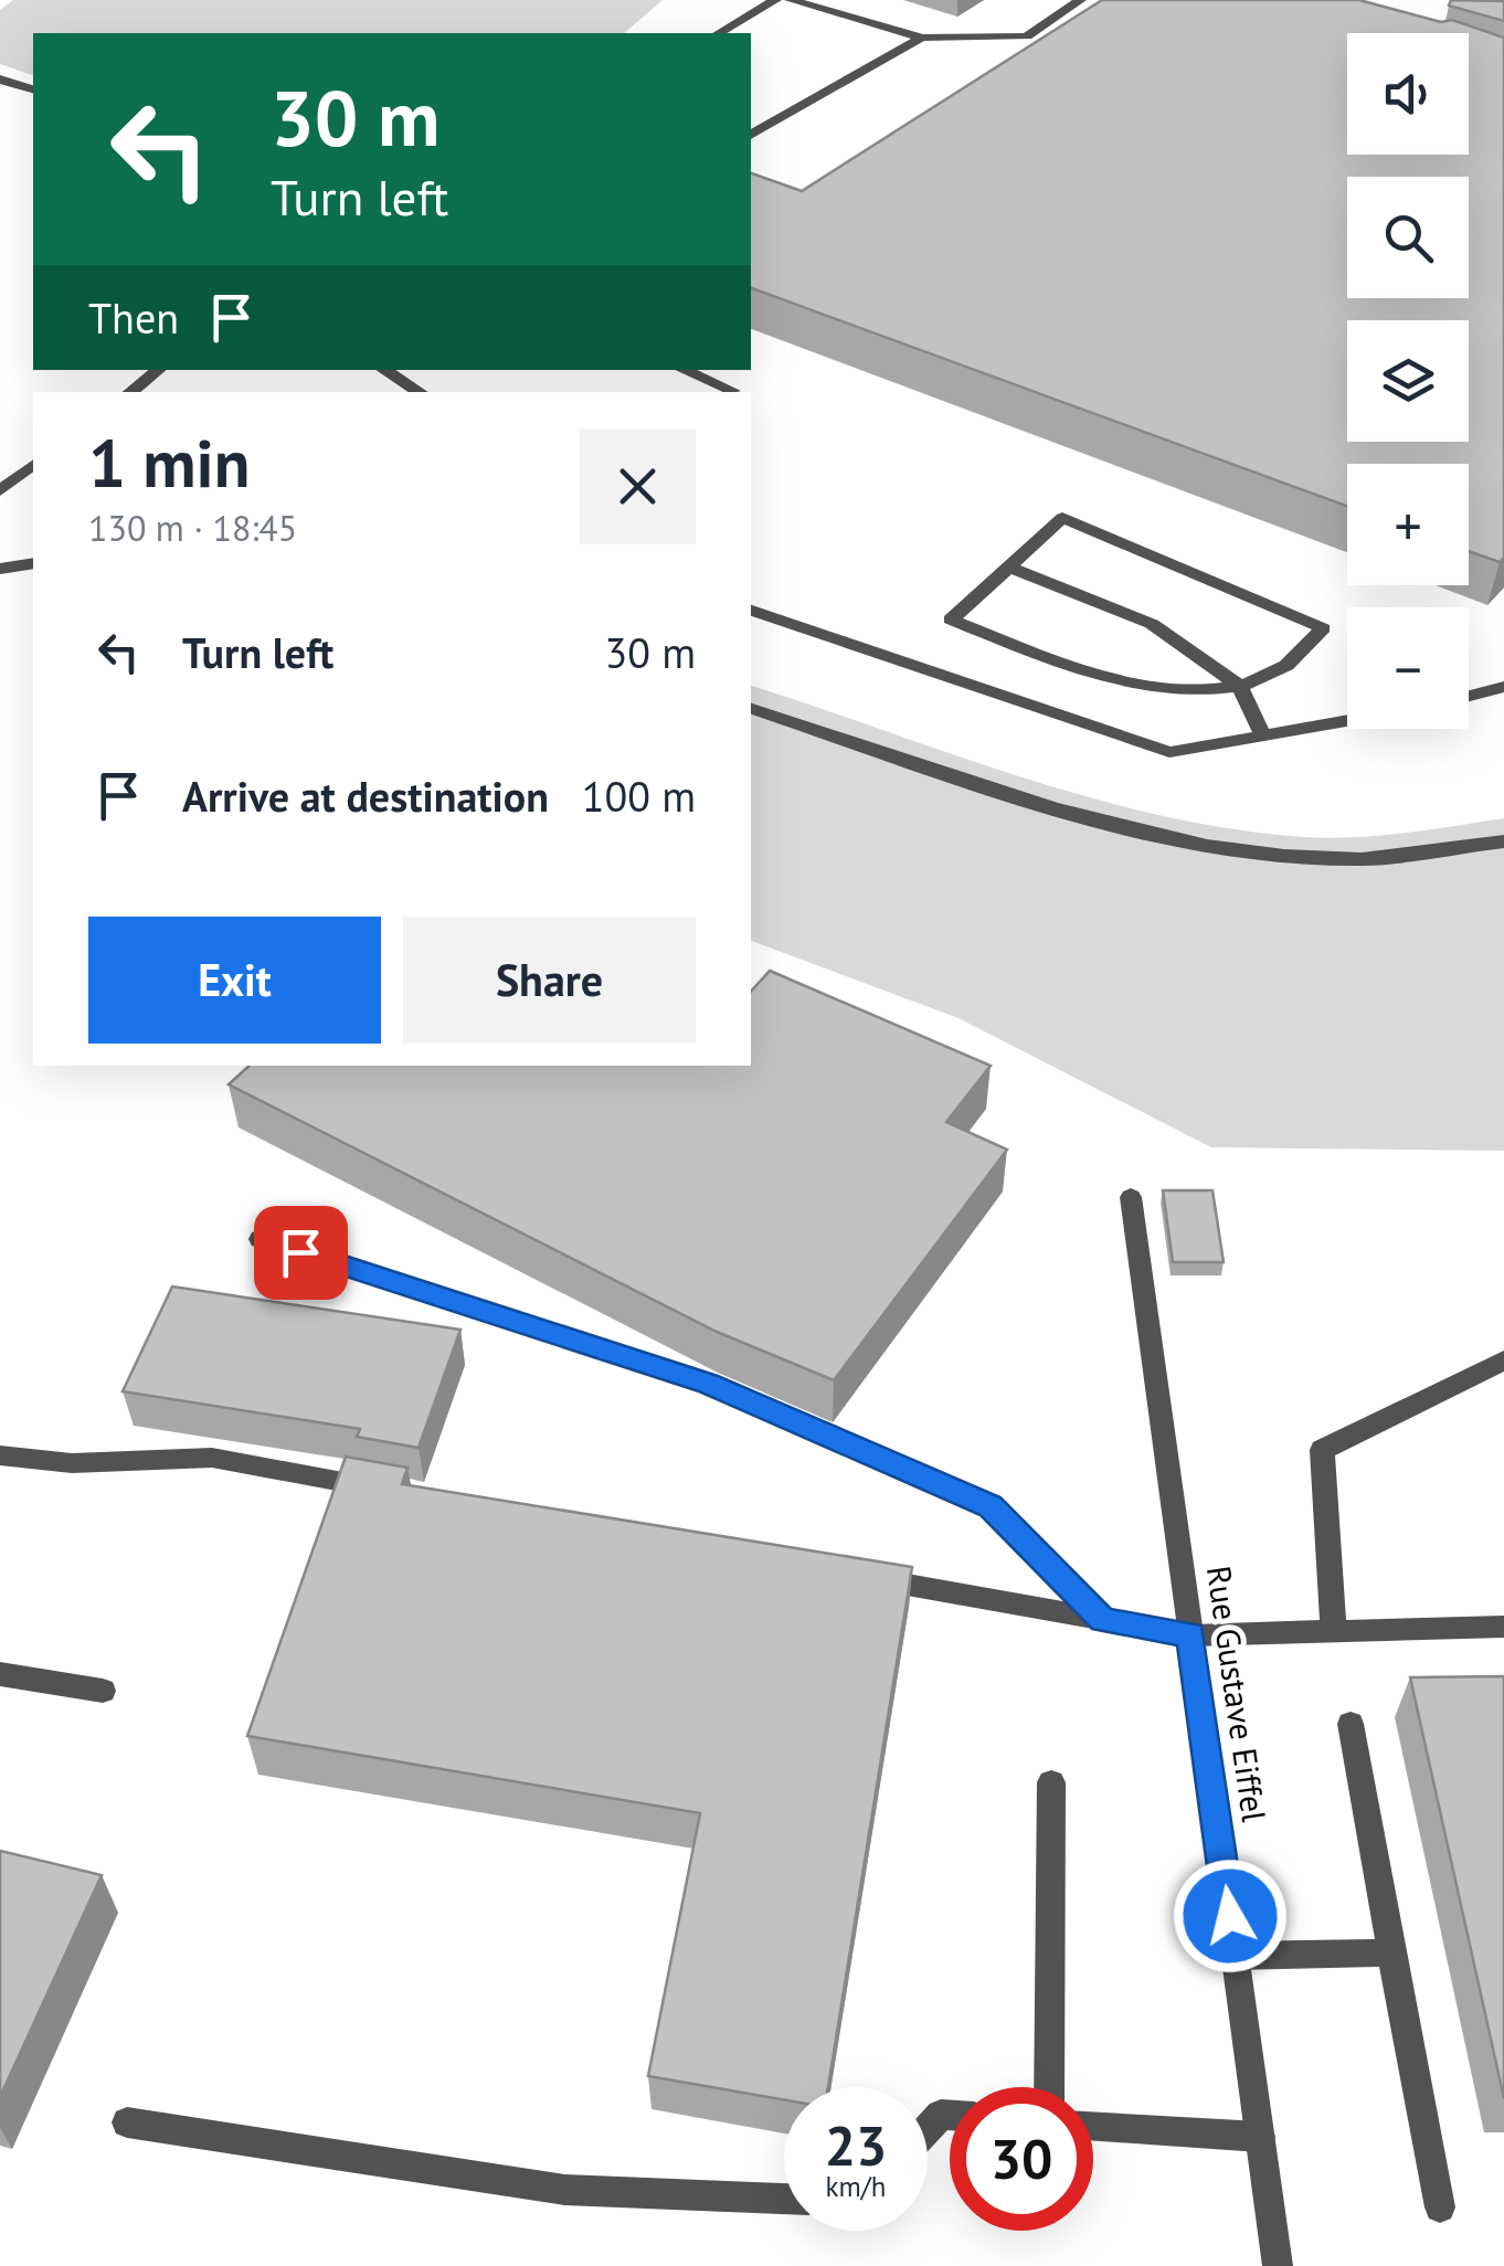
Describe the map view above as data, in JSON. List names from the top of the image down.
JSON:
{
  "streets": {
    "street": ["Rue Gustave Eiffel"]
  },
  "page": {
    "map_buttons": ["+", "−"],
    "turn": ["30 m", "Turn left"],
    "then": "Then",
    "heading": ["1 min", "130 m · 18:45"],
    "list": [
      {
        "name": "Turn left",
        "value": "30 m"
      },
      {
        "name": "Arrive at destination",
        "value": "100 m"
      }
    ],
    "buttons": ["Exit", "Share"],
    "speed": "23 km/h",
    "limit": "30"
  }
}
